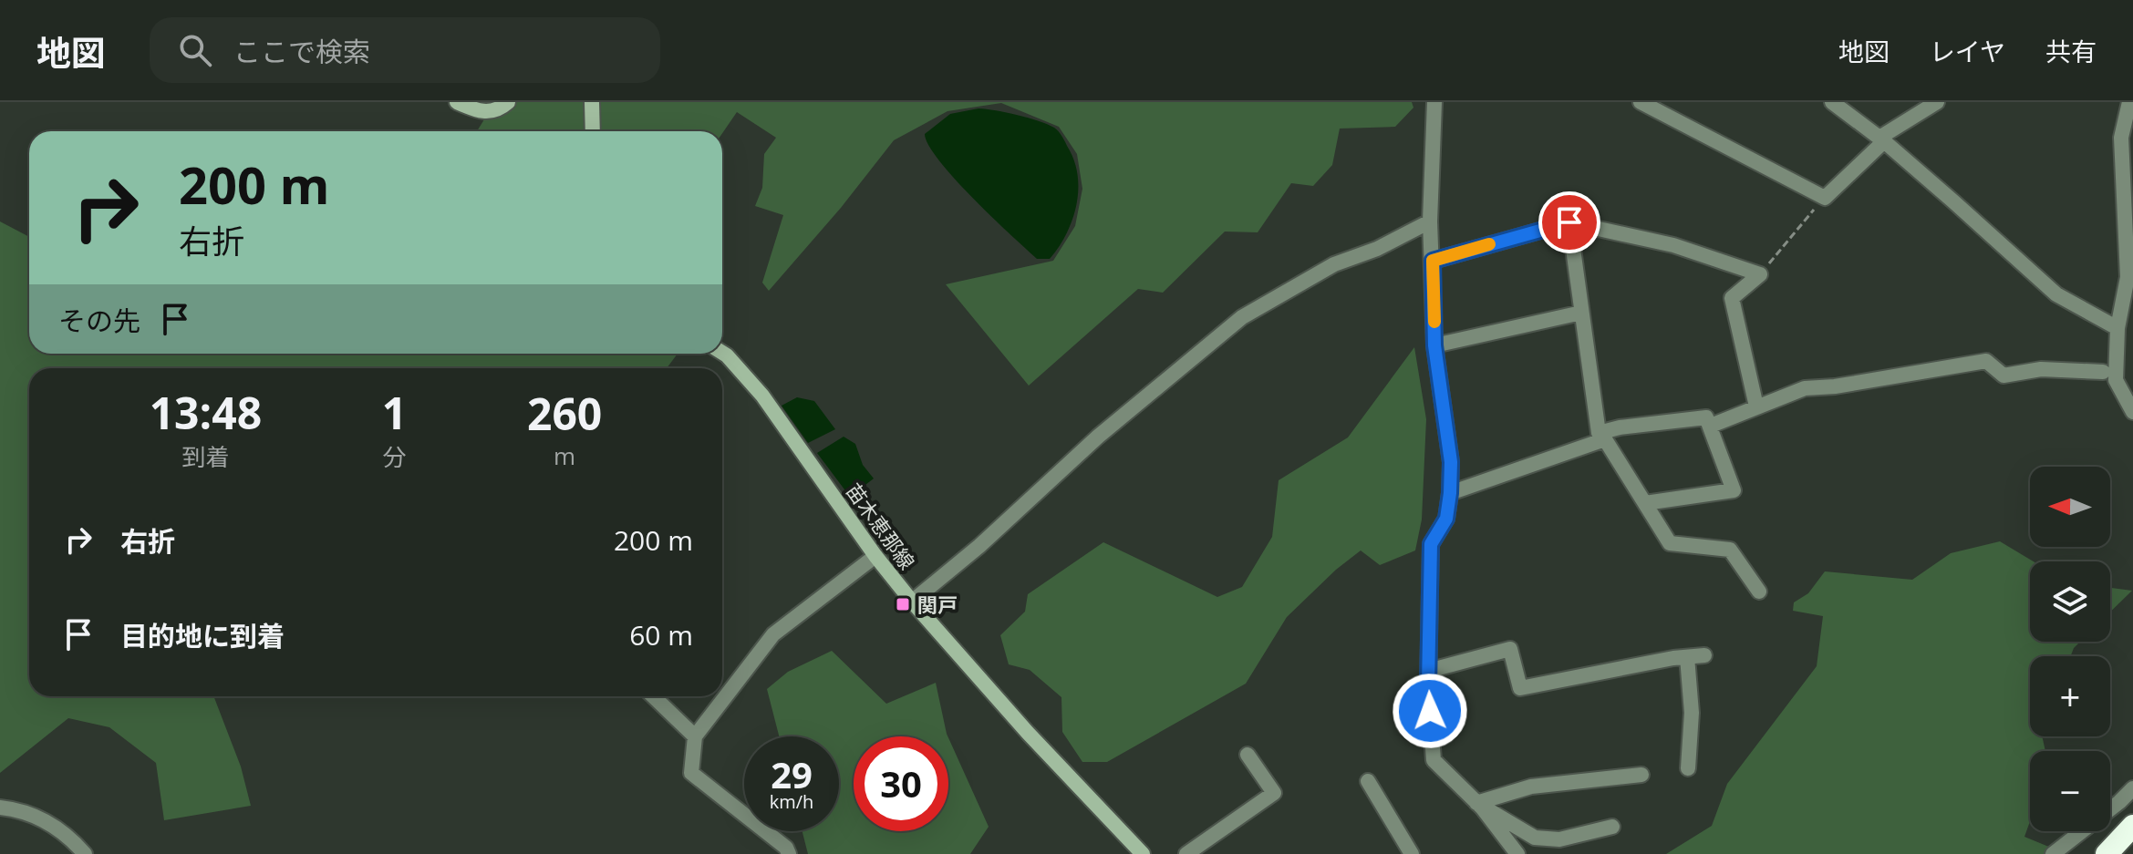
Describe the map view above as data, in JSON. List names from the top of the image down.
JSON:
{
  "streets": {
    "main road": ["苗木恵那線"]
  },
  "places": {
    "transit": ["関戸"]
  },
  "north": "left",
  "page": {
    "header": "地図",
    "search": "ここで検索",
    "nav": ["地図", "レイヤ", "共有"],
    "turn": ["200 m", "右折"],
    "then": "その先",
    "eta": [
      "13:48",
      "到着",
      "1",
      "分",
      "260",
      "m"
    ],
    "map_buttons": ["+", "−"],
    "list": [
      {
        "name": "右折",
        "value": "200 m"
      },
      {
        "name": "目的地に到着",
        "value": "60 m"
      }
    ],
    "speed": "29 km/h",
    "limit": "30"
  }
}
